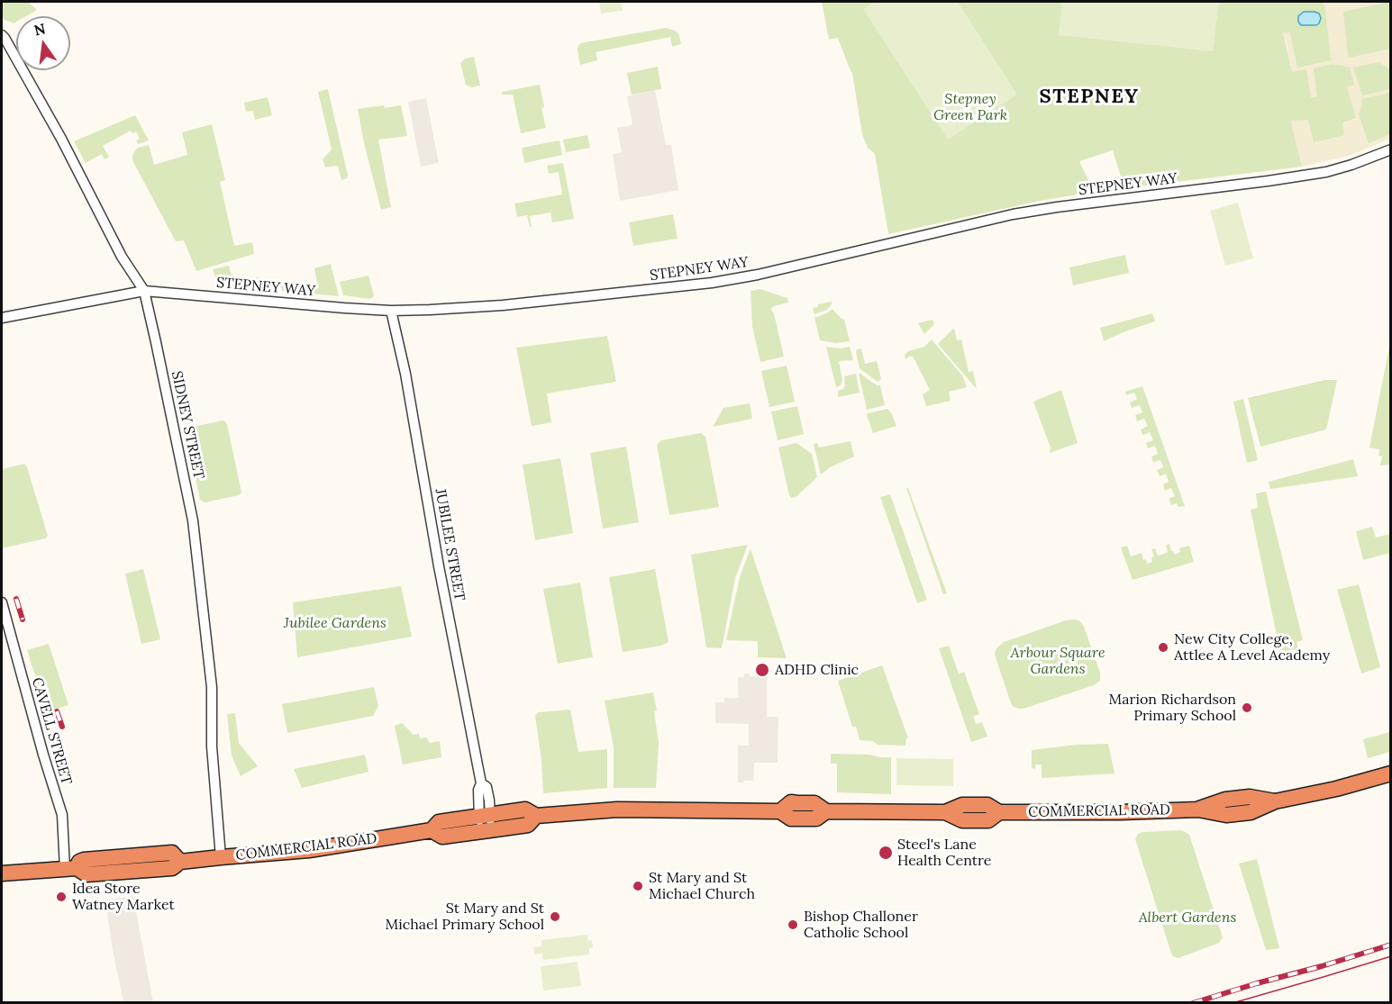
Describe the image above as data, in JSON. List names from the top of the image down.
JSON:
{
  "streets": {
    "highway": ["COMMERCIAL ROAD"],
    "street": [
      "STEPNEY WAY",
      "SIDNEY STREET",
      "JUBILEE STREET",
      "CAVELL STREET"
    ]
  },
  "crossings": [
    ["STEPNEY WAY", "SIDNEY STREET"],
    ["STEPNEY WAY", "JUBILEE STREET"],
    ["SIDNEY STREET", "COMMERCIAL ROAD"],
    ["JUBILEE STREET", "COMMERCIAL ROAD"],
    ["CAVELL STREET", "COMMERCIAL ROAD"]
  ],
  "districts": ["STEPNEY"],
  "parks": [
    "Stepney Green Park",
    "Jubilee Gardens",
    "Arbour Square Gardens",
    "Albert Gardens"
  ],
  "places": [
    "New City College, Attlee A Level Academy",
    "ADHD Clinic",
    "Marion Richardson Primary School",
    "Steel's Lane Health Centre",
    "St Mary and St Michael Church",
    "Idea Store Watney Market",
    "St Mary and St Michael Primary School",
    "Bishop Challoner Catholic School"
  ],
  "north": "top"
}
